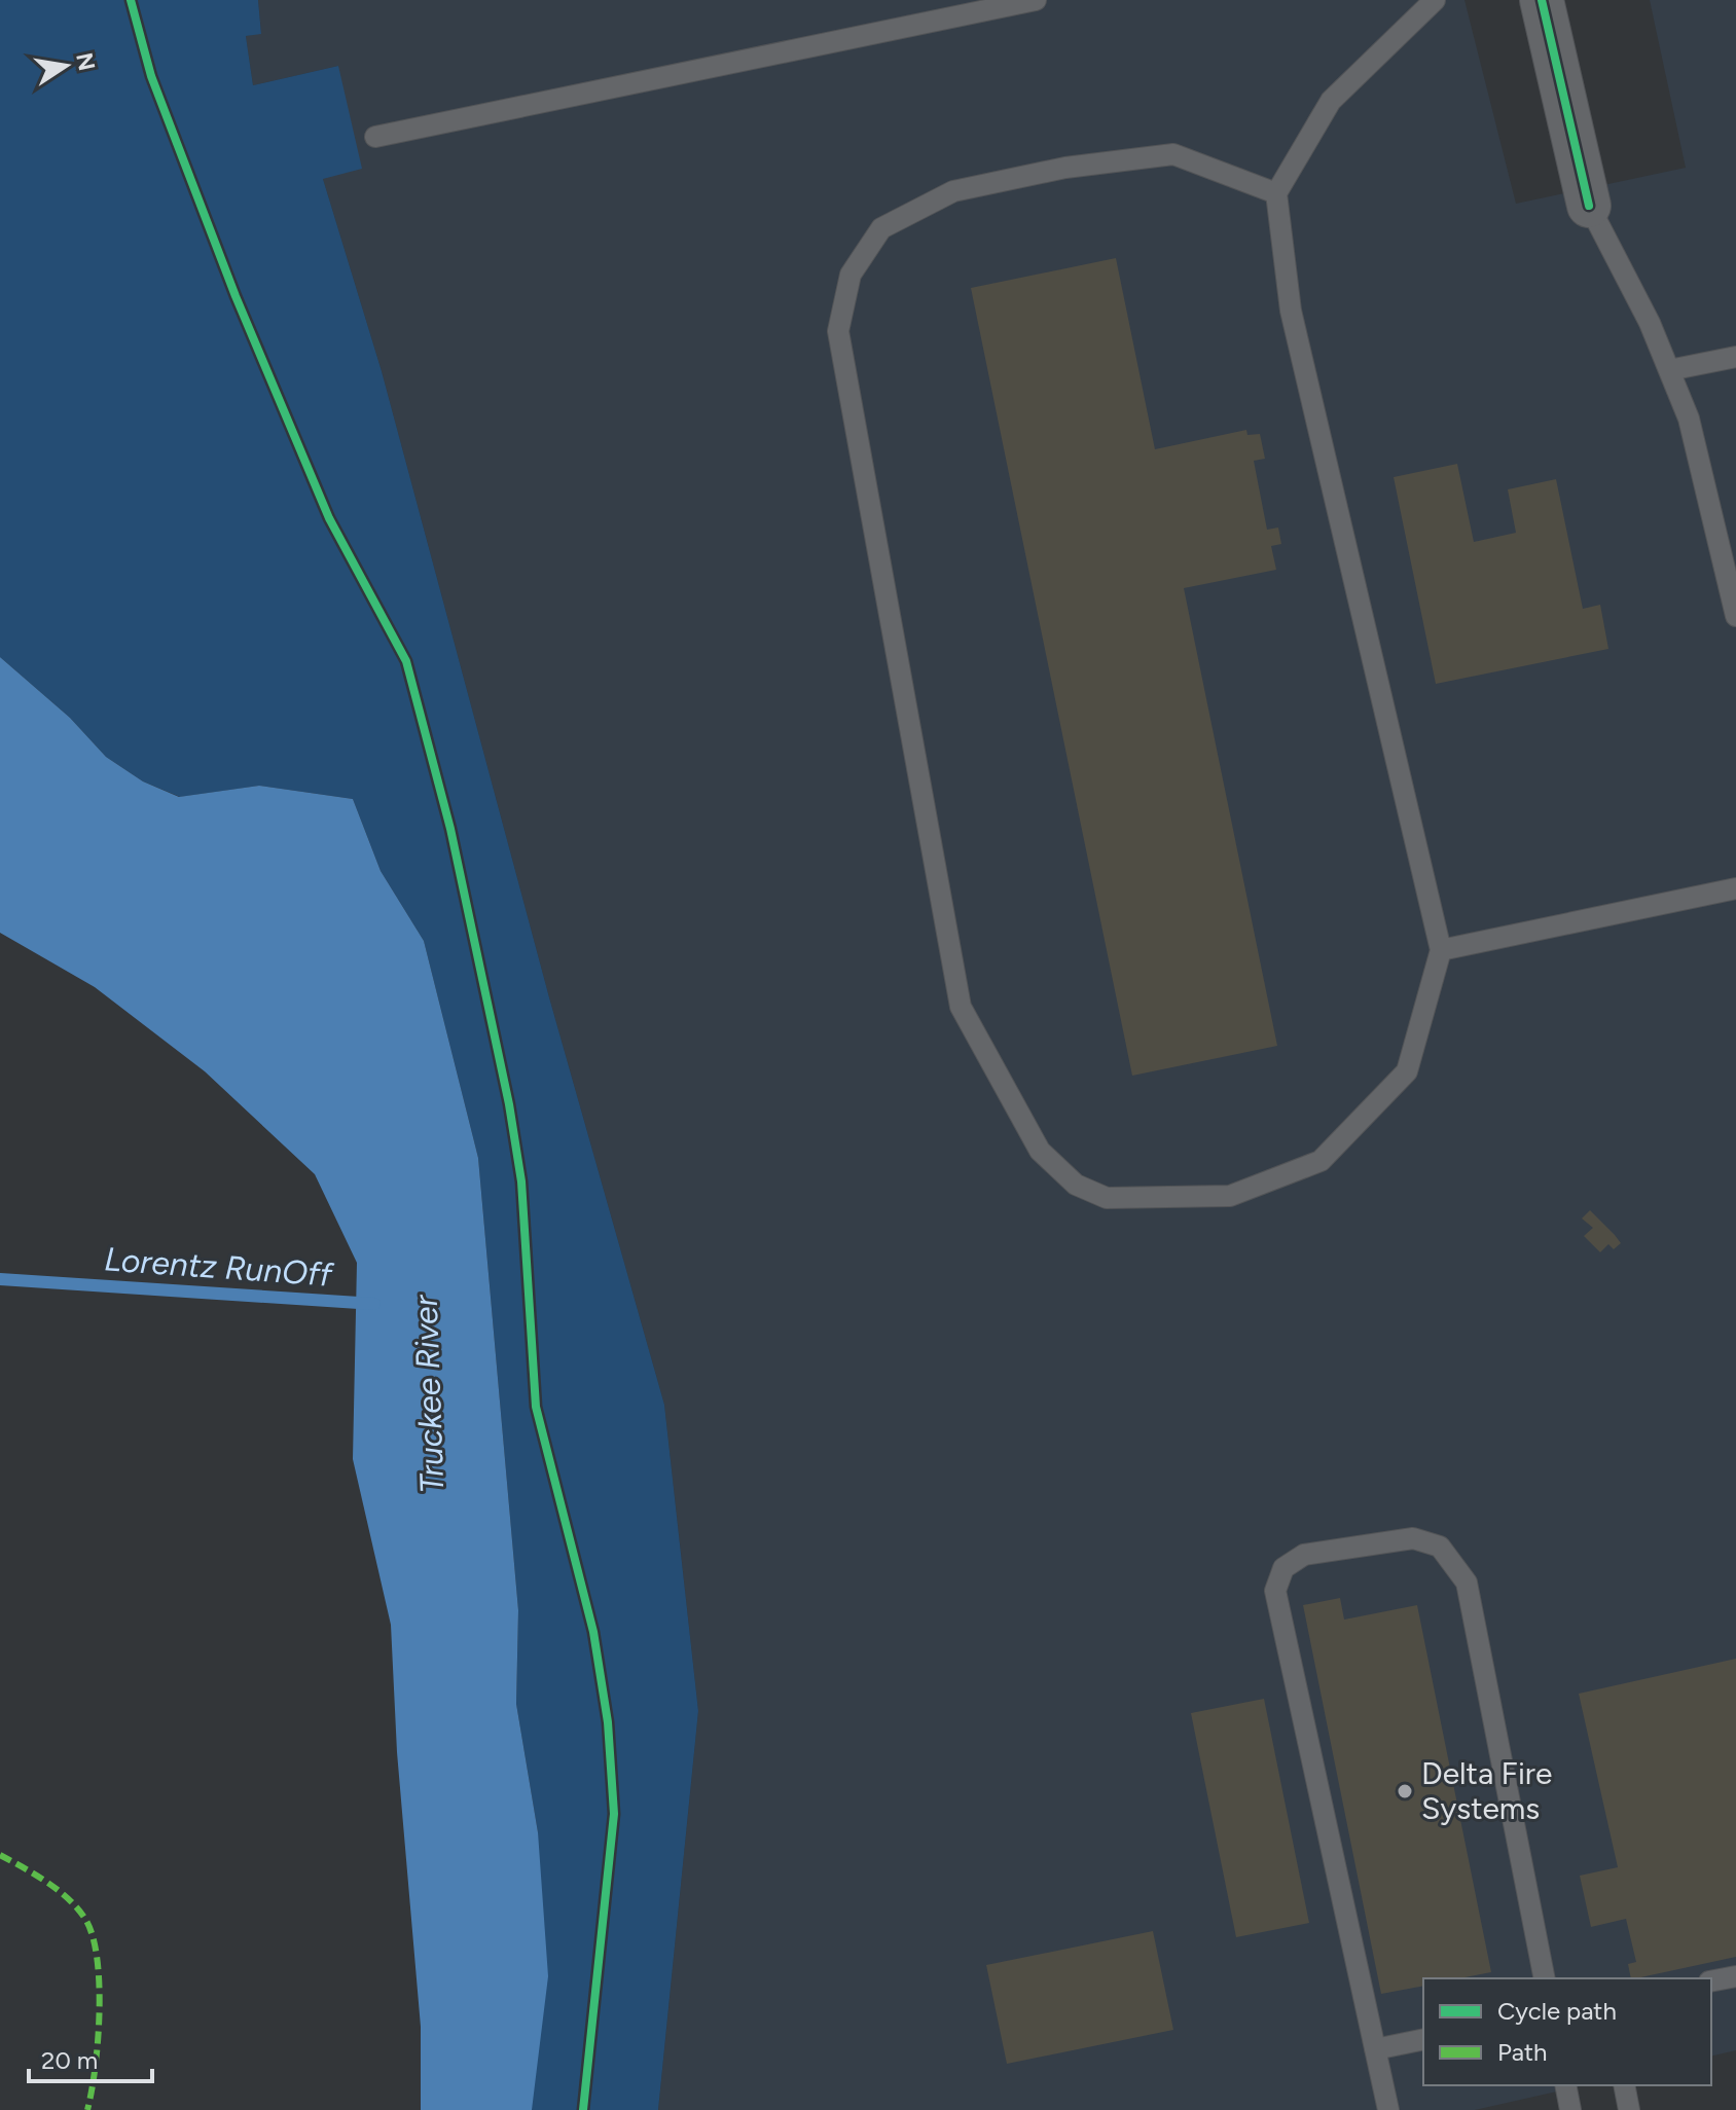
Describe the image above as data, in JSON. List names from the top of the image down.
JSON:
{
  "water": ["Lorentz RunOff", "Truckee River"],
  "places": ["Delta Fire Systems"],
  "legend": ["Cycle path", "Path"],
  "scale_bar": "20 m",
  "north": "right"
}
